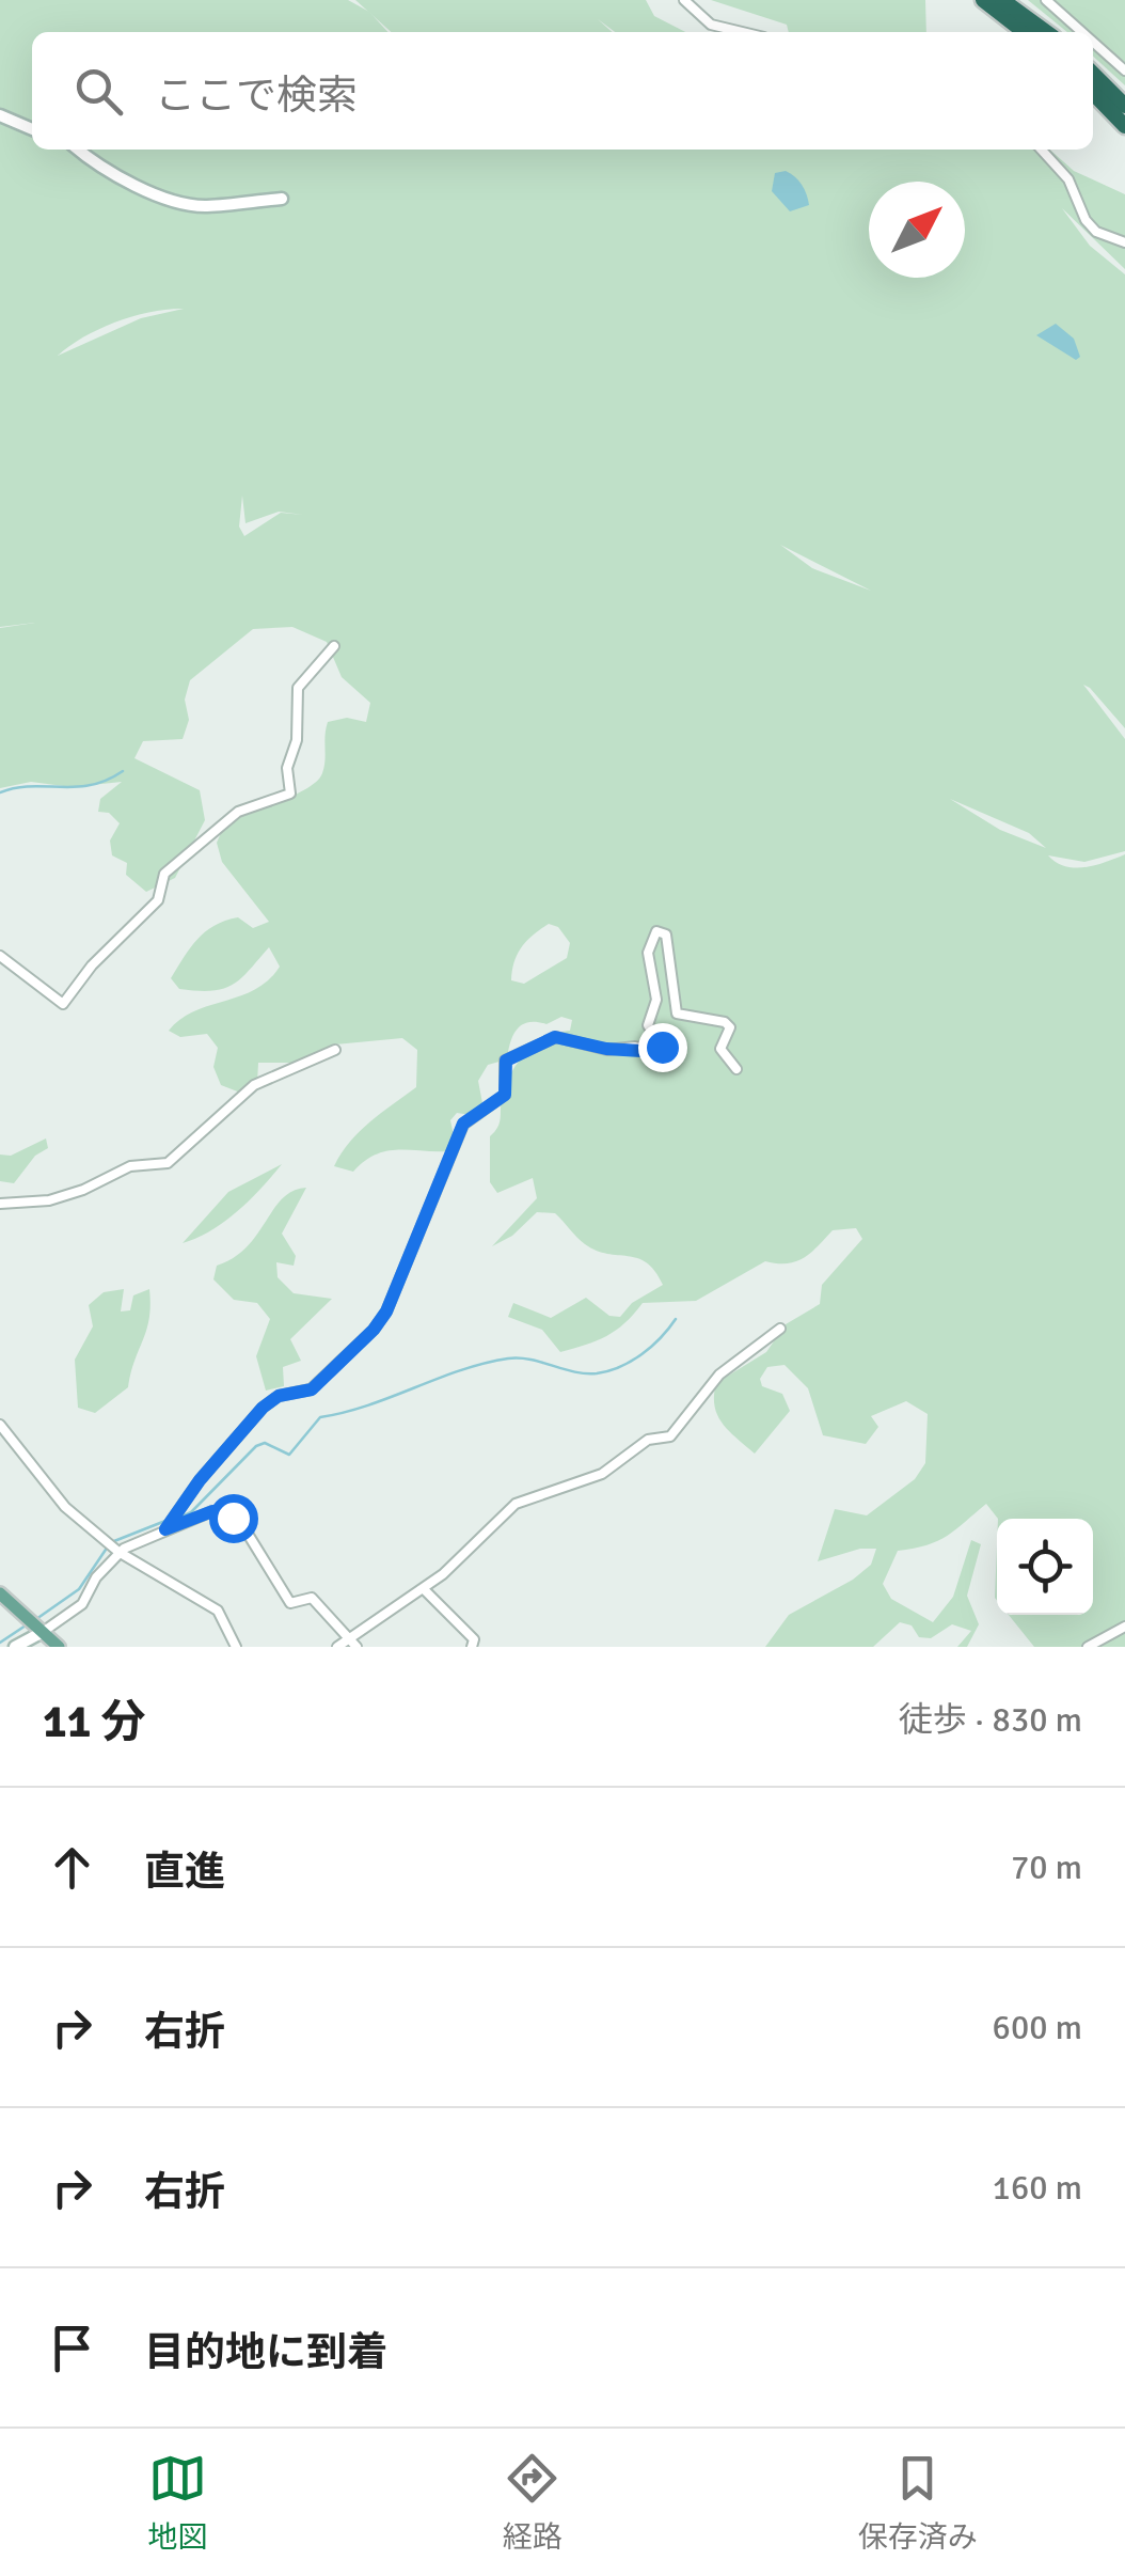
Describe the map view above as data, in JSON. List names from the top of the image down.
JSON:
{
  "north": "top right",
  "page": {
    "search": "ここで検索",
    "heading": ["11 分", "徒歩 · 830 m"],
    "list": [
      ["直進", "70 m"],
      ["右折", "600 m"],
      ["右折", "160 m"],
      "目的地に到着"
    ],
    "nav": ["地図", "経路", "保存済み"]
  }
}
